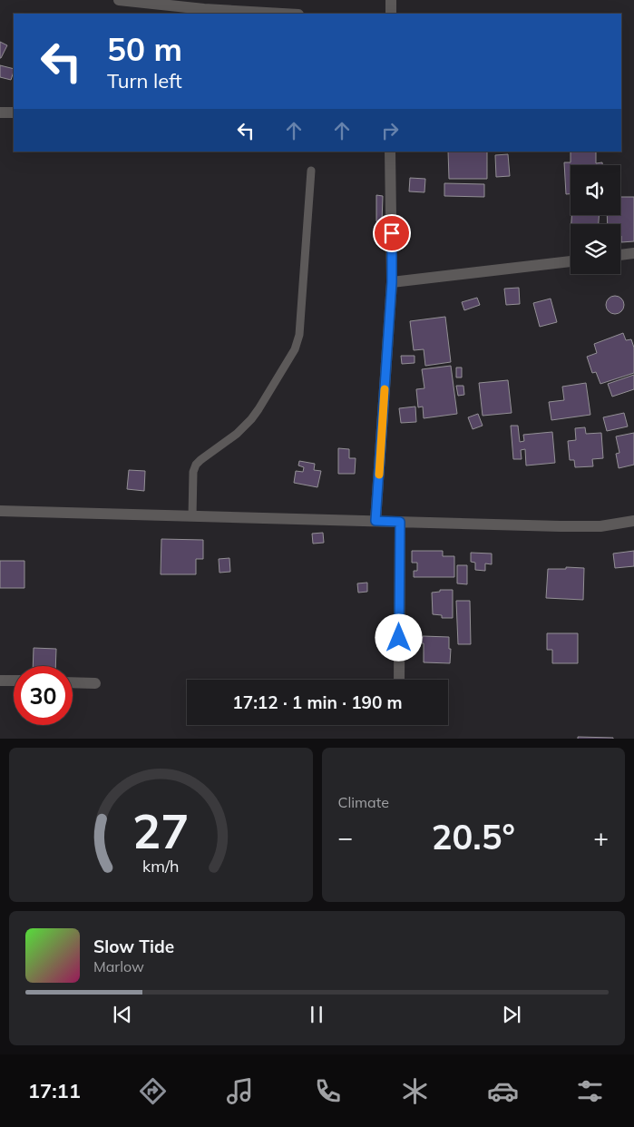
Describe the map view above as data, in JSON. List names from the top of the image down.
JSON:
{
  "page": {
    "turn": ["50 m", "Turn left"],
    "limit": "30",
    "trip": "17:12 · 1 min · 190 m",
    "tile": "Climate",
    "heat": ["−", "20.5°", "+"],
    "song": ["Slow Tide", "Marlow"],
    "tabs": "17:11",
    "gauge": ["27", "km/h"]
  }
}
